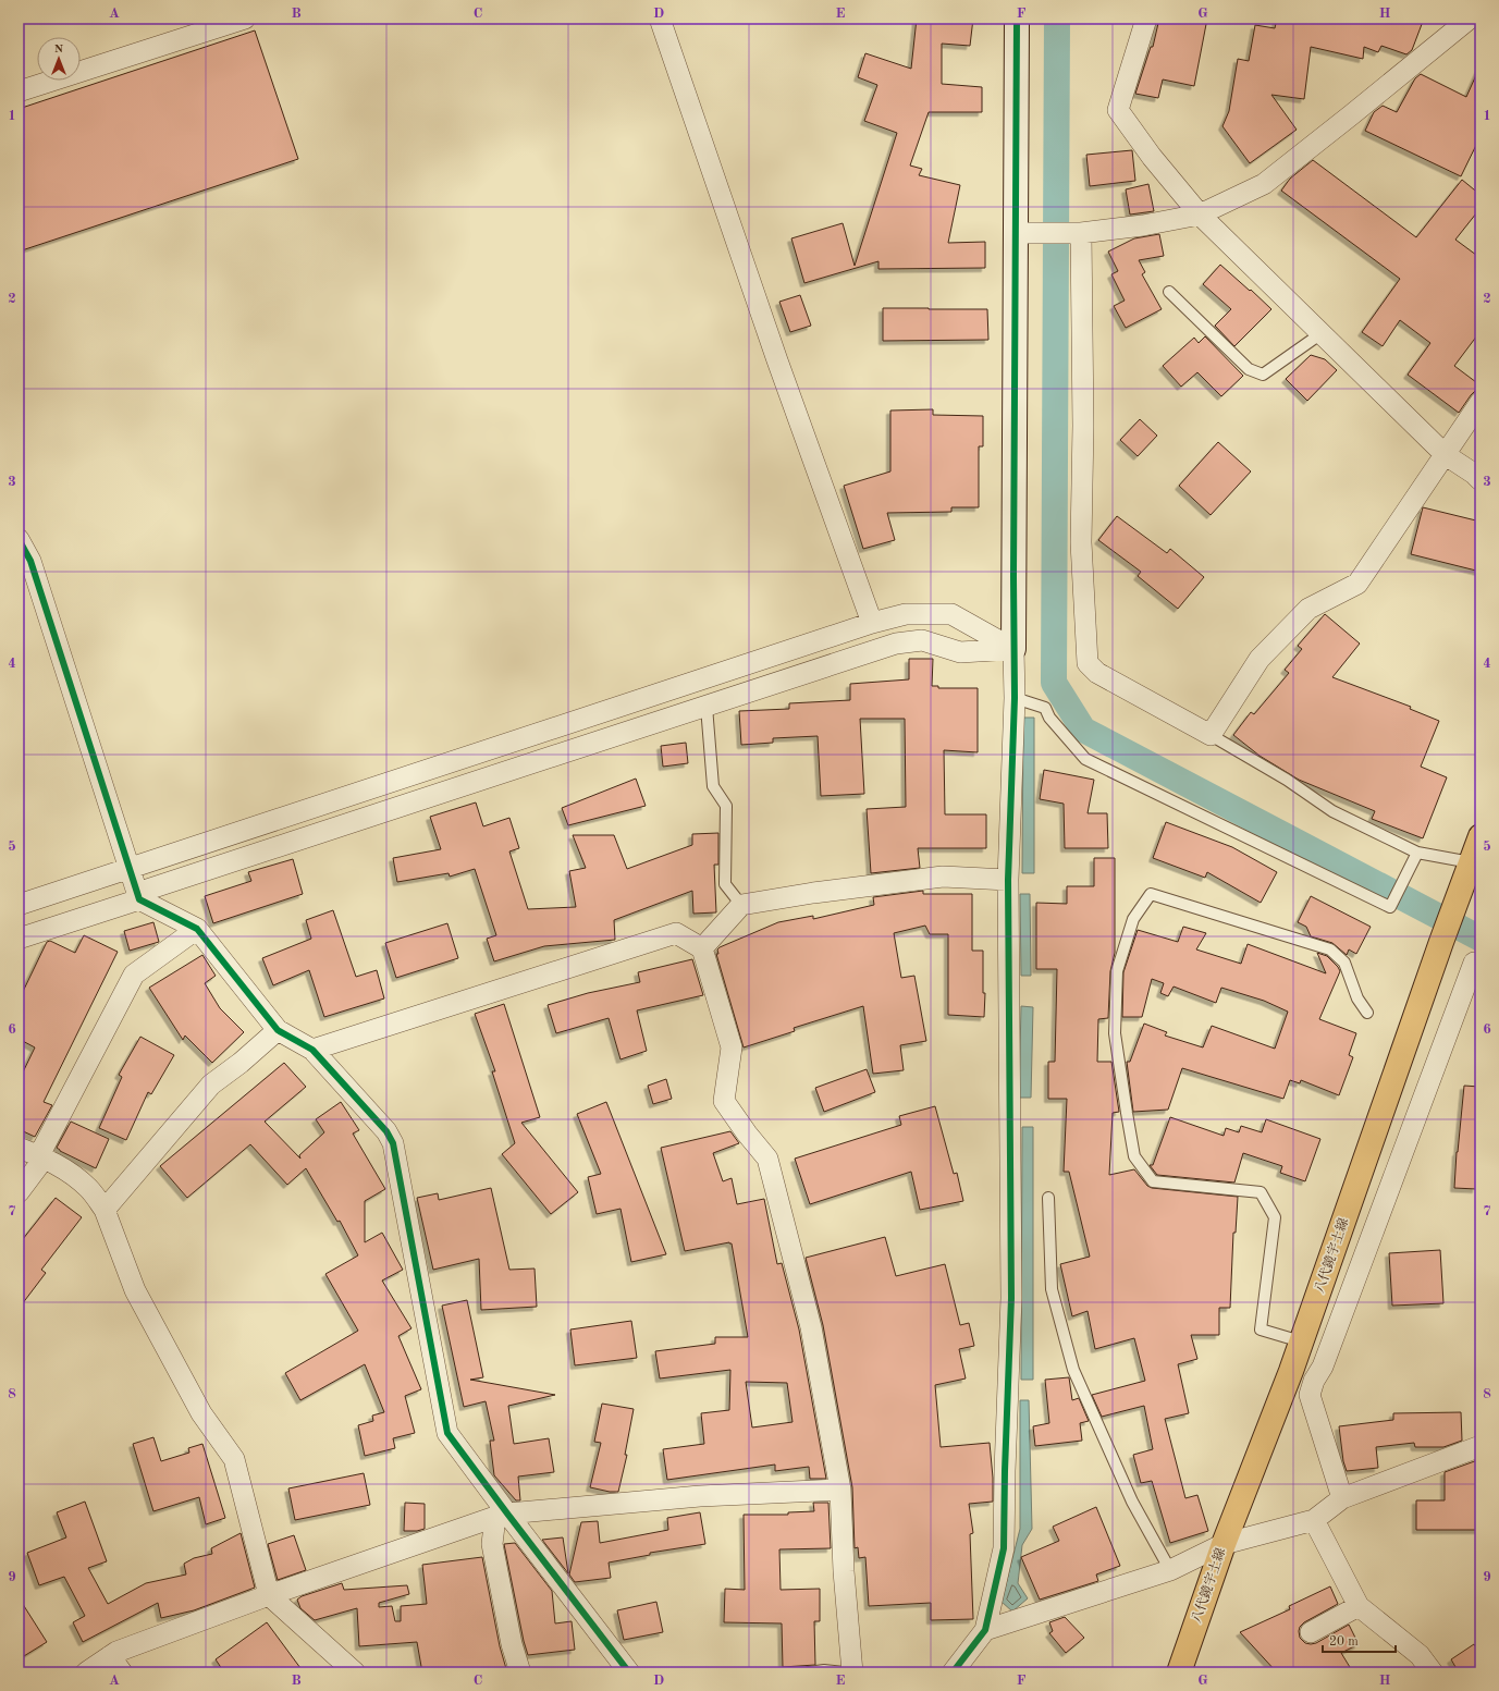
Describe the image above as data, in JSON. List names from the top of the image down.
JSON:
{
  "streets": {
    "main road": ["八代鏡宇土線"]
  },
  "scale_bar": "20 m",
  "north": "top",
  "grid": {
    "columns": [
      "A",
      "B",
      "C",
      "D",
      "E",
      "F",
      "G",
      "H"
    ],
    "rows": [
      "1",
      "2",
      "3",
      "4",
      "5",
      "6",
      "7",
      "8",
      "9"
    ]
  }
}
